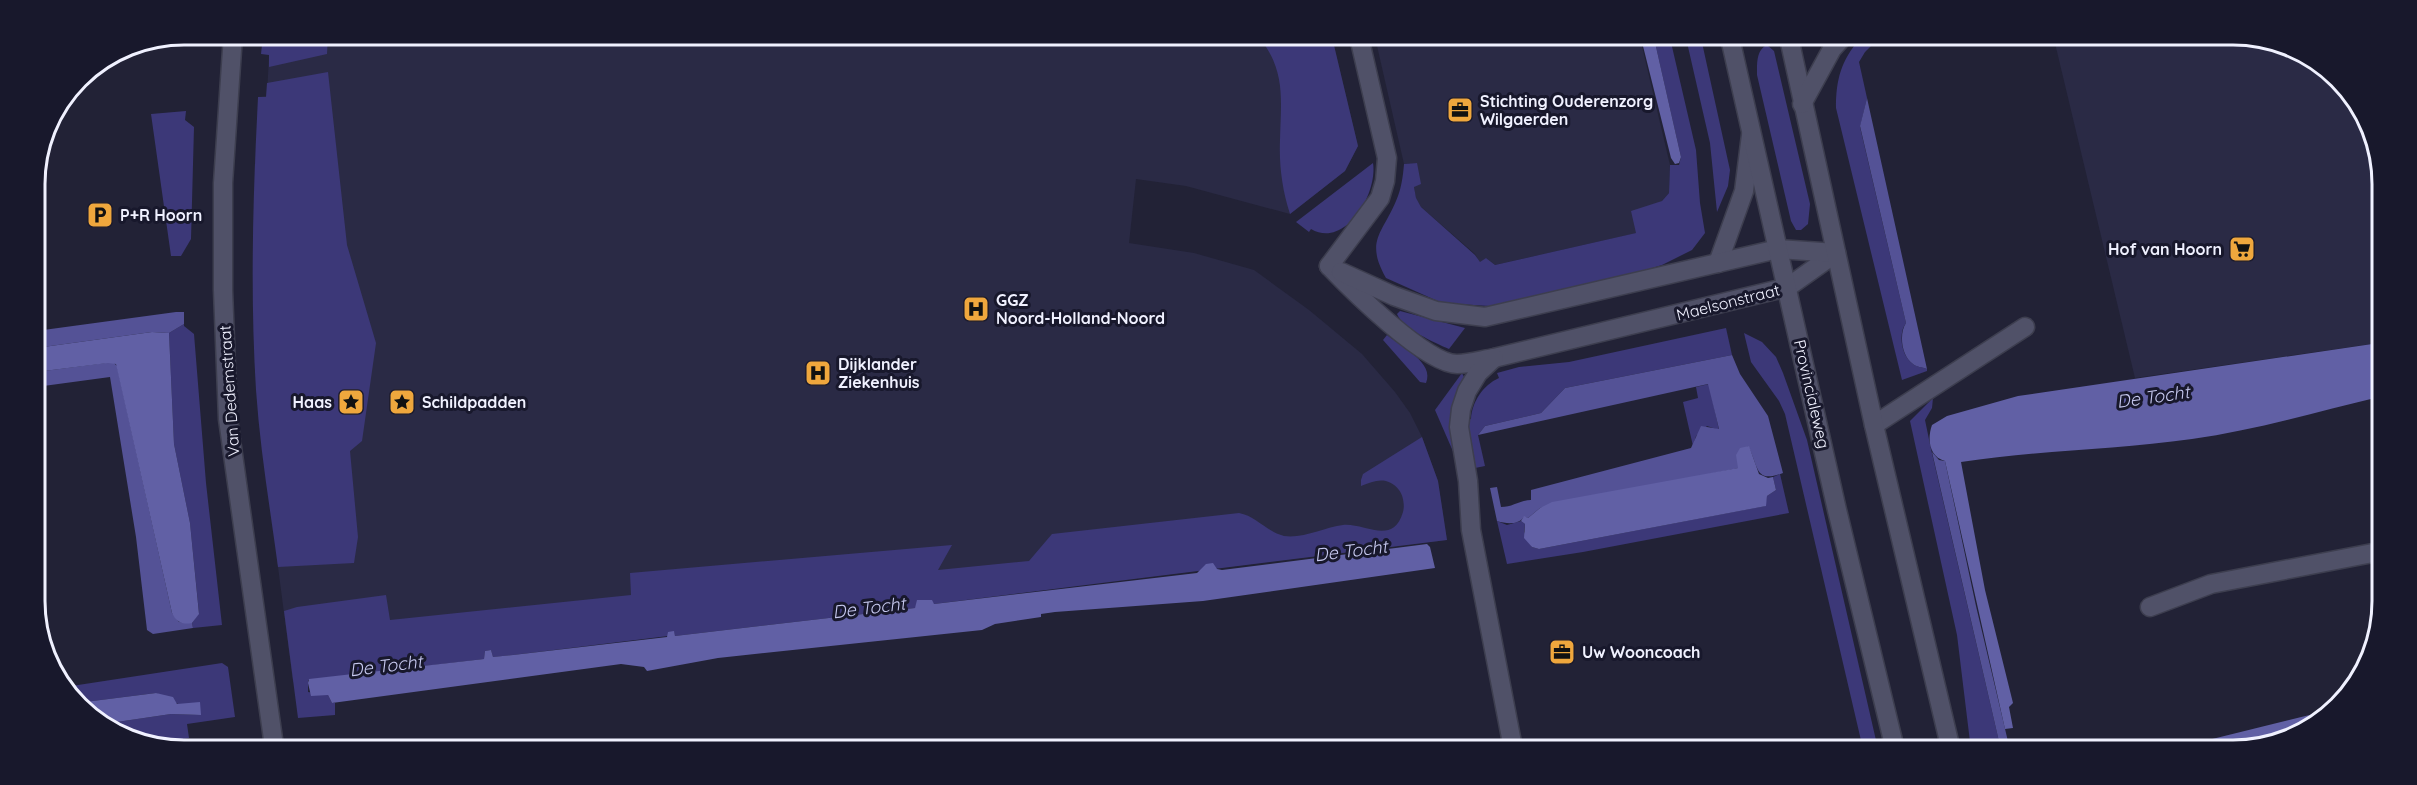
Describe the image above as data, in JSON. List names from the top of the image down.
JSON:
{
  "streets": {
    "street": ["Maelsonstraat", "Van Dedemstraat", "Provincialeweg"]
  },
  "crossings": [
    ["Maelsonstraat", "Provincialeweg"]
  ],
  "water": ["De Tocht"],
  "places": {
    "office": ["Stichting Ouderenzorg Wilgaerden", "Uw Wooncoach"],
    "parking": ["P+R Hoorn"],
    "supermarket": ["Hof van Hoorn"],
    "hospital": ["GGZ Noord-Holland-Noord", "Dijklander Ziekenhuis"],
    "place": ["Haas", "Schildpadden"]
  }
}
